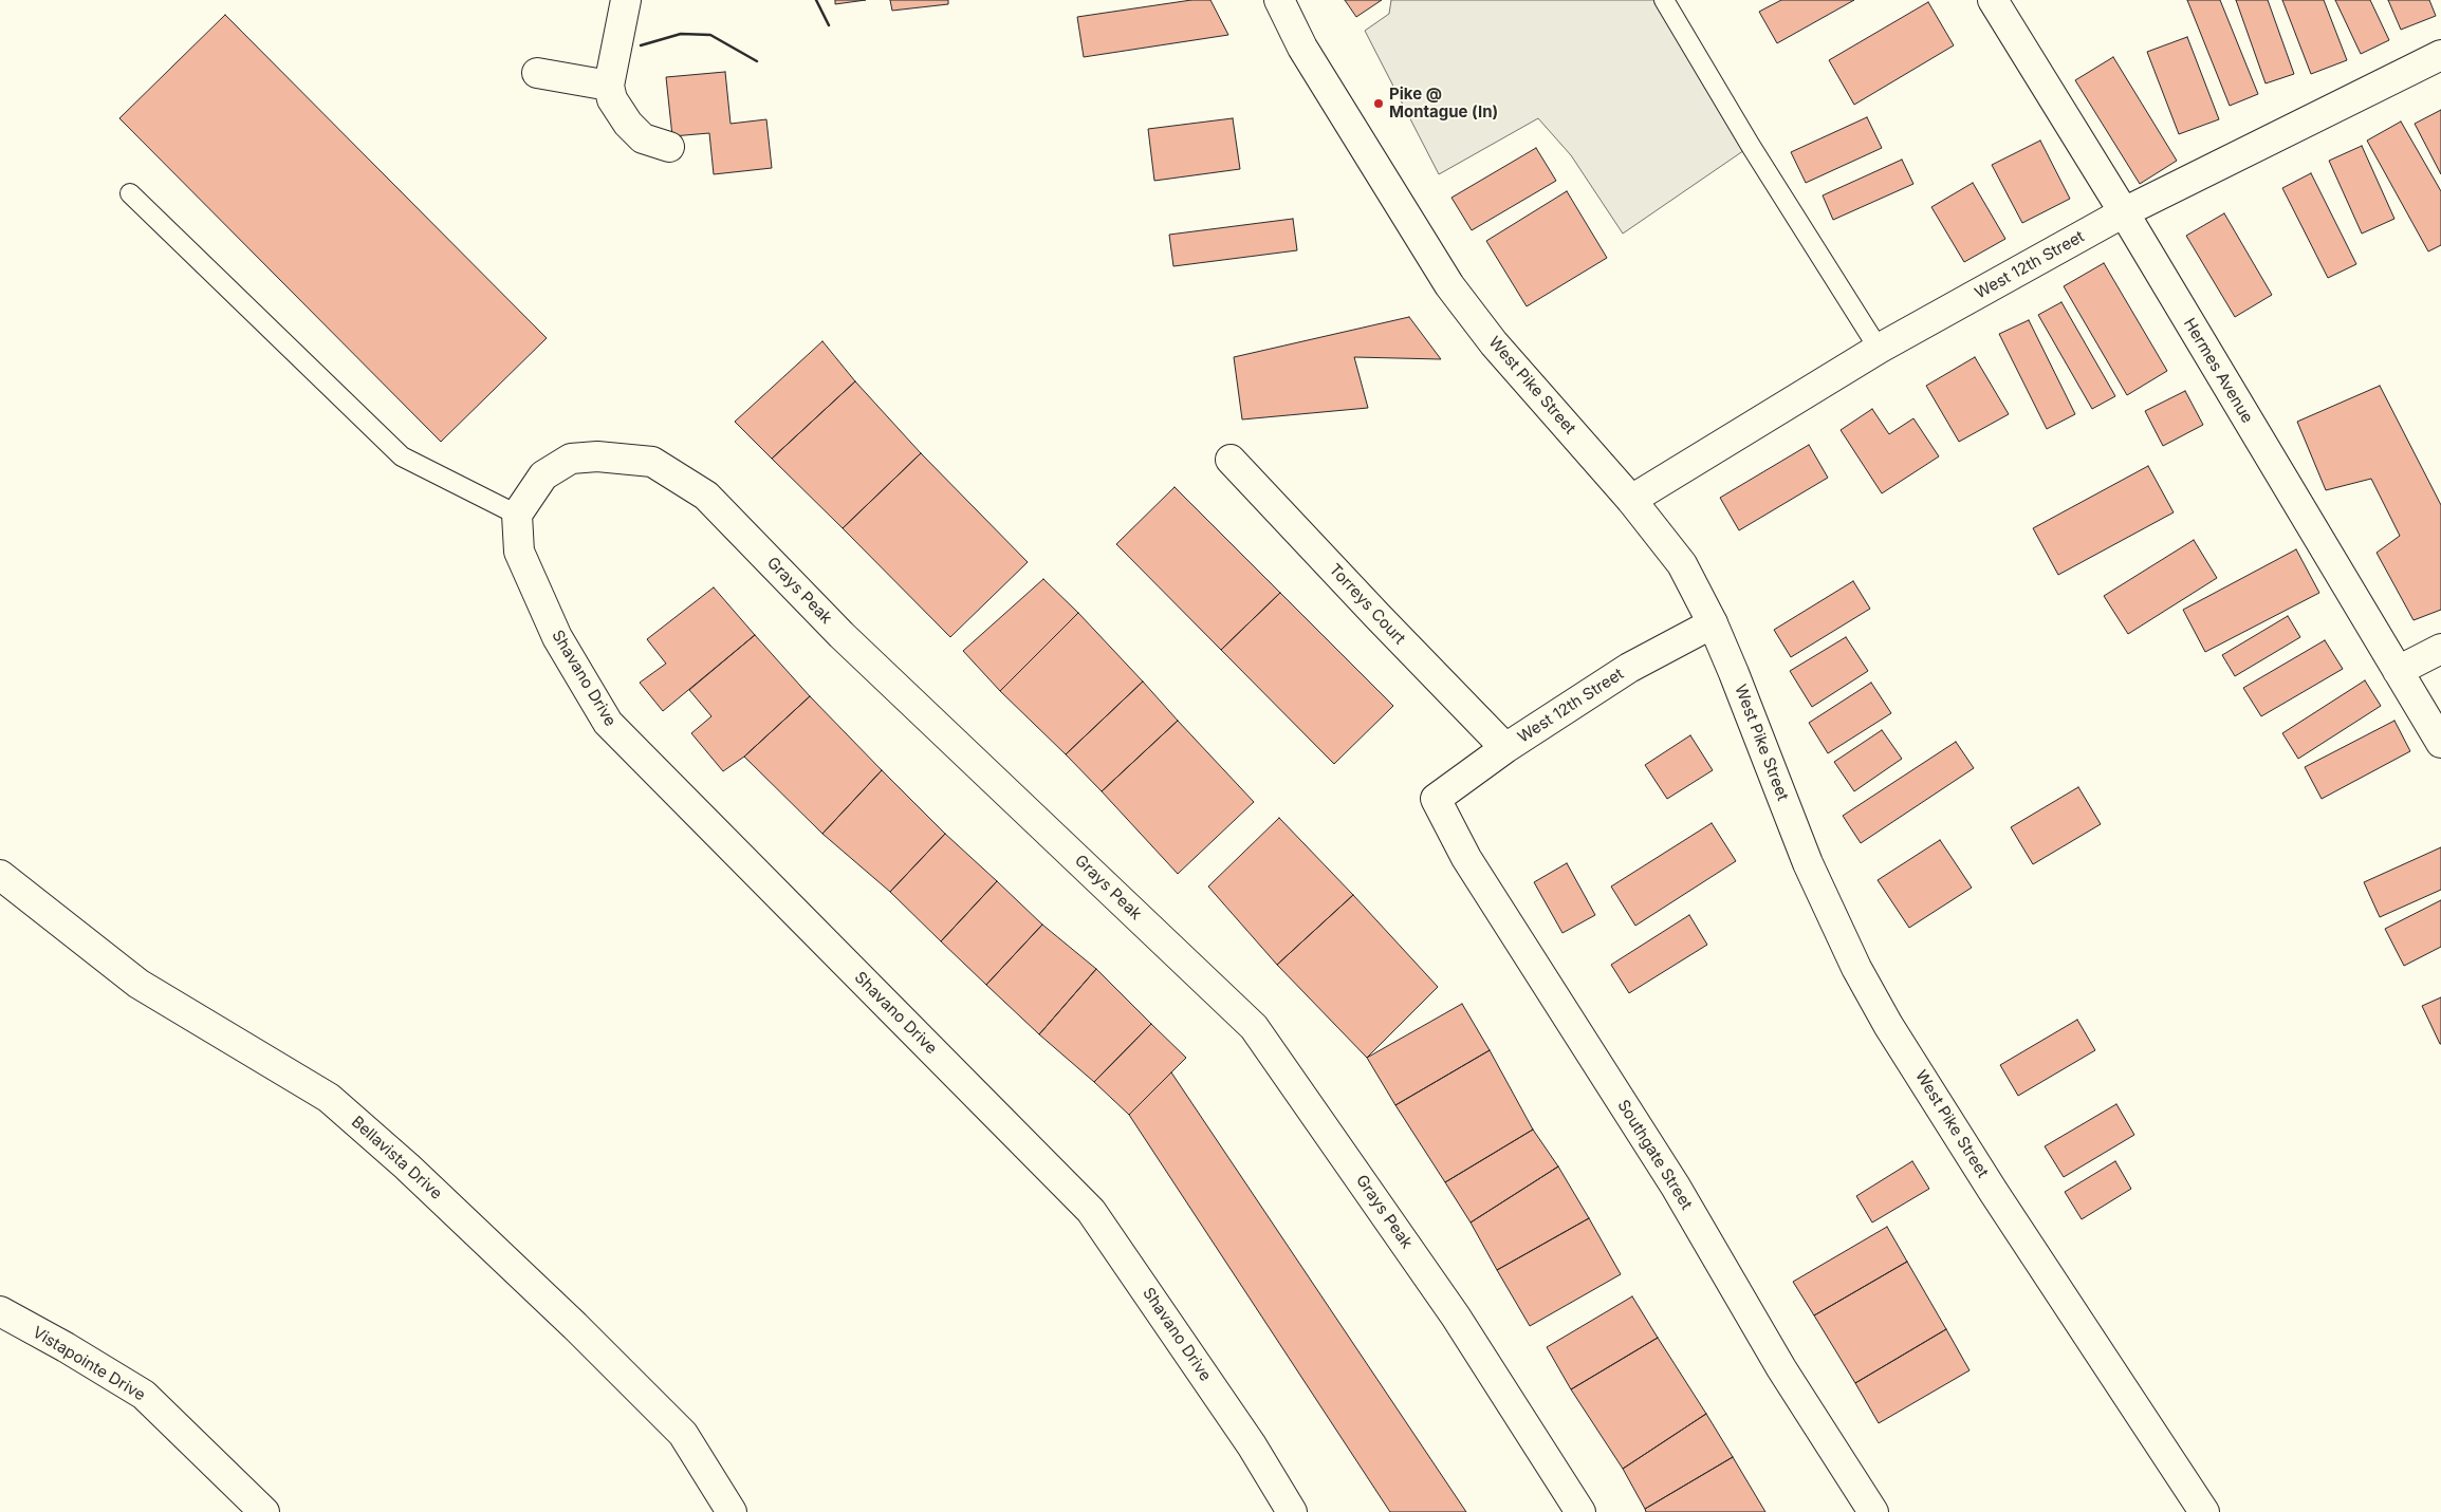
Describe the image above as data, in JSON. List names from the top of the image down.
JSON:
{
  "streets": {
    "street": [
      "West 12th Street",
      "Hermes Avenue",
      "West Pike Street",
      "Grays Peak",
      "Torreys Court",
      "Shavano Drive",
      "Southgate Street",
      "Bellavista Drive",
      "Vistapointe Drive"
    ]
  },
  "crossings": [
    ["West 12th Street", "Hermes Avenue"],
    ["West 12th Street", "West Pike Street"],
    ["West 12th Street", "Torreys Court"],
    ["West 12th Street", "Southgate Street"],
    ["Grays Peak", "Shavano Drive"]
  ],
  "places": ["Pike @ Montague (In)"]
}
